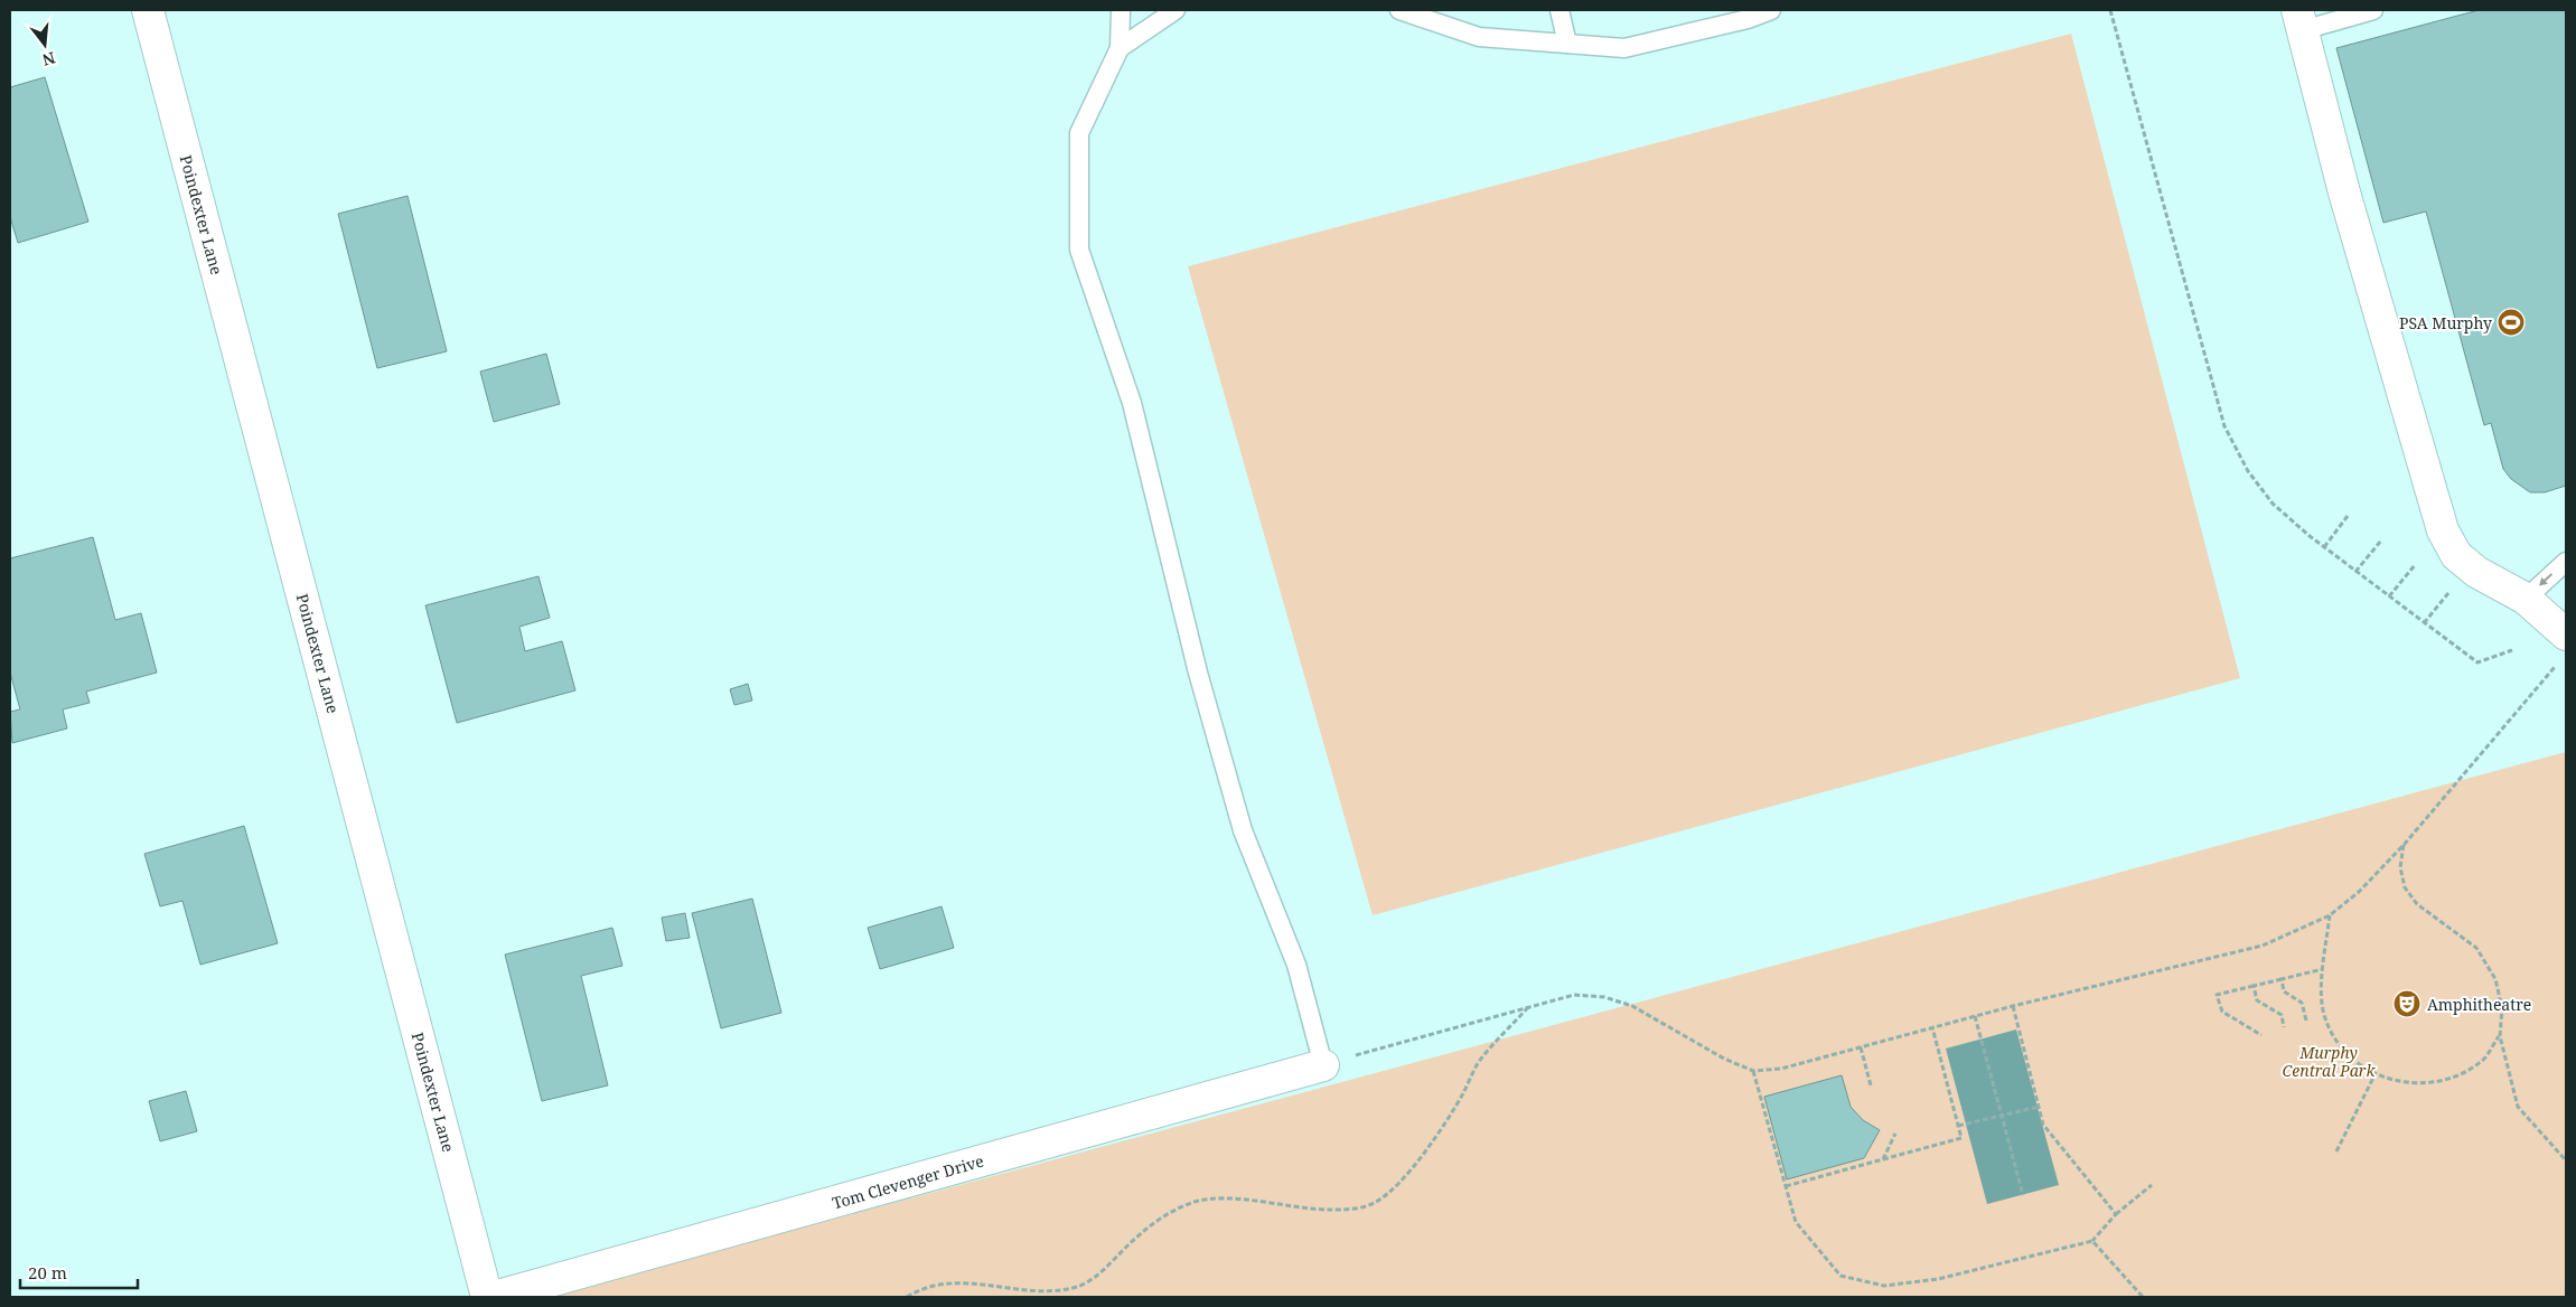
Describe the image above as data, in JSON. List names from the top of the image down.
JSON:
{
  "streets": {
    "street": ["Poindexter Lane", "Tom Clevenger Drive"]
  },
  "parks": ["Murphy Central Park"],
  "places": {
    "sports": ["PSA Murphy"],
    "theatre": ["Amphitheatre"]
  },
  "scale_bar": "20 m",
  "north": "bottom"
}
